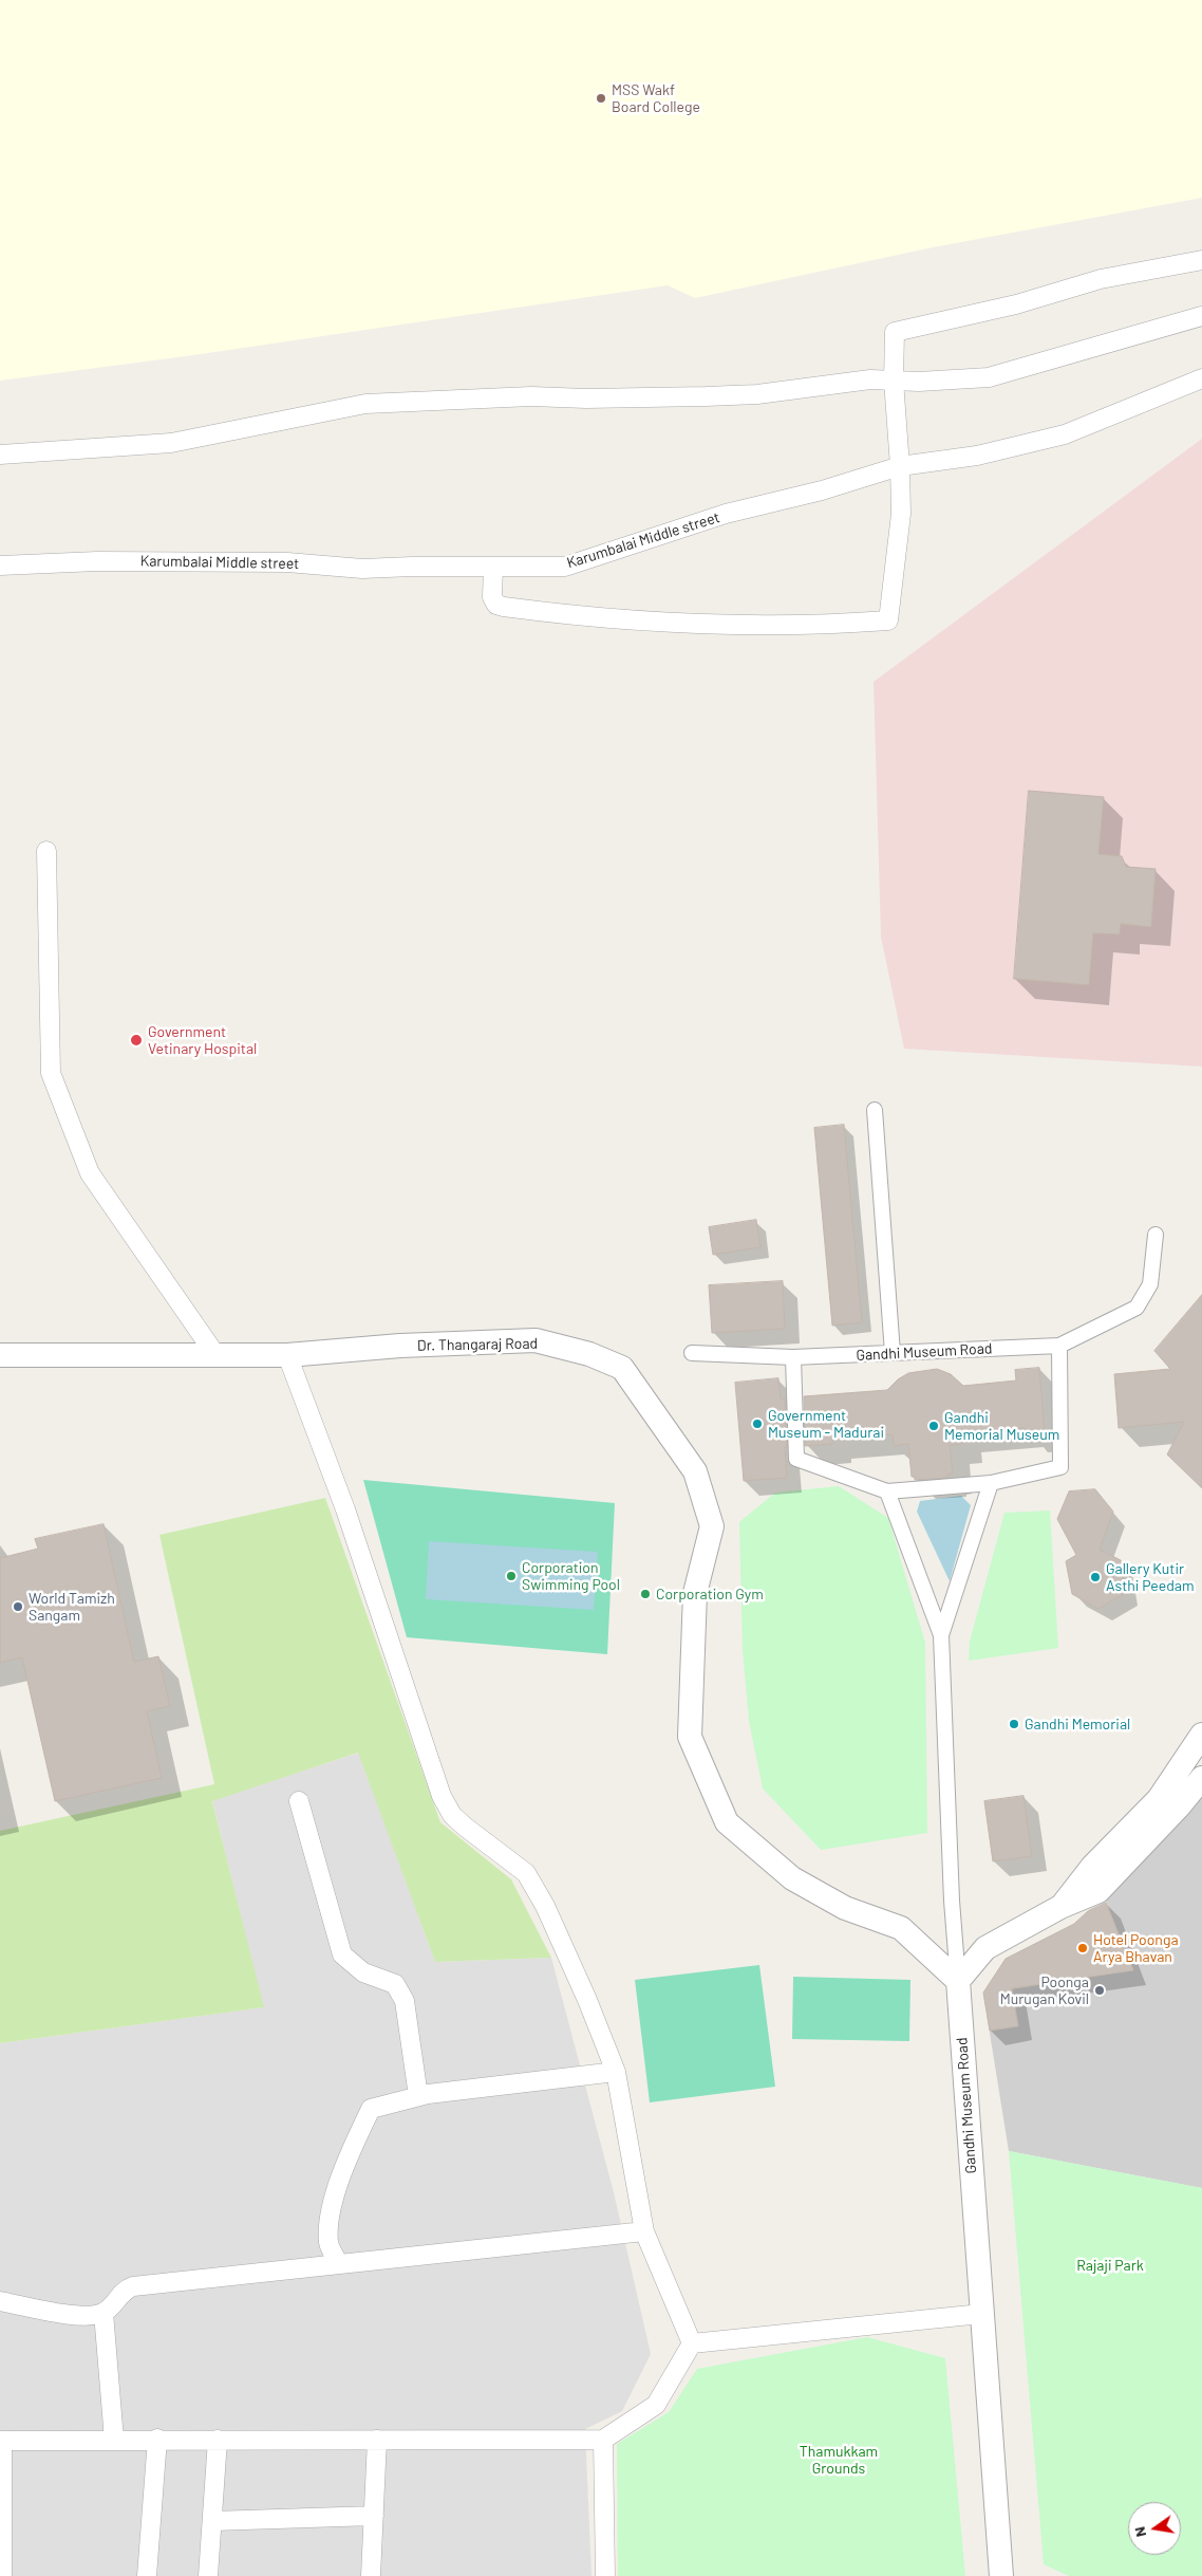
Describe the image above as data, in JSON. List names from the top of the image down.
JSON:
{
  "streets": {
    "street": ["Karumbalai Middle street", "Dr. Thangaraj Road", "Gandhi Museum Road"]
  },
  "crossings": [
    ["Dr. Thangaraj Road", "Gandhi Museum Road"]
  ],
  "parks": ["Rajaji Park", "Thamukkam Grounds"],
  "places": [
    "MSS Wakf Board College",
    "Government Vetinary Hospital",
    "Government Museum - Madurai",
    "Gandhi Memorial Museum",
    "Corporation Swimming Pool",
    "Gallery Kutir Asthi Peedam",
    "Corporation Gym",
    "World Tamizh Sangam",
    "Gandhi Memorial",
    "Hotel Poonga Arya Bhavan",
    "Poonga Murugan Kovil"
  ],
  "north": "left"
}
